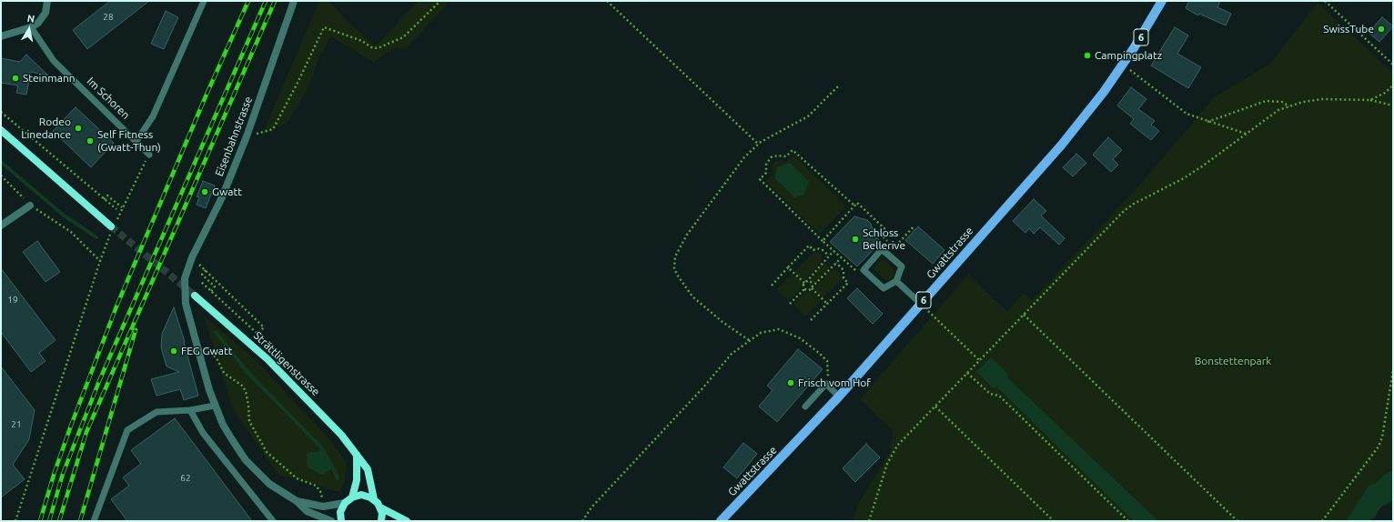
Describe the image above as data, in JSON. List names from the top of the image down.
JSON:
{
  "streets": {
    "main road": ["6", "Gwattstrasse", "Strättligenstrasse"],
    "street": ["Eisenbahnstrasse"],
    "lane": ["Im Schoren"]
  },
  "parks": ["Bonstettenpark"],
  "places": [
    "SwissTube",
    "Campingplatz",
    "Steinmann",
    "Rodeo Linedance",
    "Self Fitness (Gwatt-Thun)",
    "Gwatt",
    "Schloss Bellerive",
    "FEG Gwatt",
    "Frisch vom Hof"
  ],
  "house_numbers": [
    "28",
    "19",
    "21",
    "62"
  ],
  "north": "top"
}
